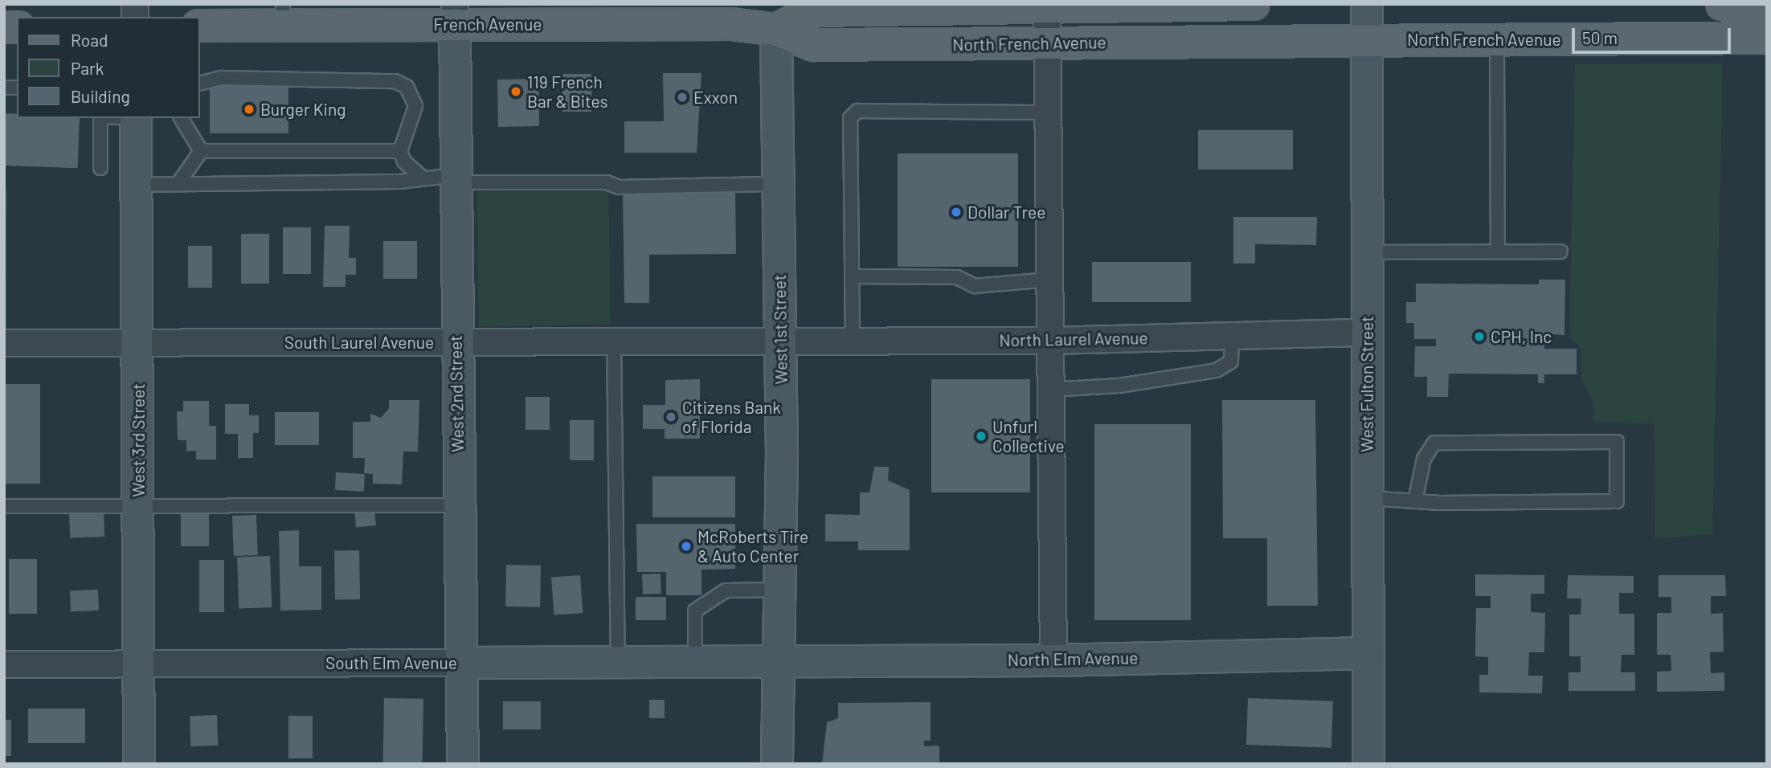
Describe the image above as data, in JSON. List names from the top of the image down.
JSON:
{
  "streets": {
    "main road": ["French Avenue", "North French Avenue"],
    "street": [
      "West 1st Street",
      "North Laurel Avenue",
      "South Laurel Avenue",
      "West Fulton Street",
      "West 2nd Street",
      "West 3rd Street",
      "North Elm Avenue",
      "South Elm Avenue"
    ]
  },
  "crossings": [
    ["French Avenue", "North French Avenue"],
    ["French Avenue", "West 1st Street"],
    ["French Avenue", "West 2nd Street"],
    ["North French Avenue", "West 1st Street"],
    ["North French Avenue", "West Fulton Street"],
    ["West 1st Street", "North Laurel Avenue"],
    ["West 1st Street", "South Laurel Avenue"],
    ["West 1st Street", "North Elm Avenue"],
    ["West 1st Street", "South Elm Avenue"],
    ["North Laurel Avenue", "South Laurel Avenue"],
    ["North Laurel Avenue", "West Fulton Street"],
    ["South Laurel Avenue", "West 2nd Street"],
    ["South Laurel Avenue", "West 3rd Street"],
    ["West Fulton Street", "North Elm Avenue"],
    ["West 2nd Street", "South Elm Avenue"],
    ["West 3rd Street", "South Elm Avenue"],
    ["North Elm Avenue", "South Elm Avenue"]
  ],
  "places": [
    "119 French Bar & Bites",
    "Exxon",
    "Burger King",
    "Dollar Tree",
    "CPH, Inc",
    "Citizens Bank of Florida",
    "Unfurl Collective",
    "McRoberts Tire & Auto Center"
  ],
  "legend": ["Road", "Park", "Building"],
  "scale_bar": "50 m"
}
